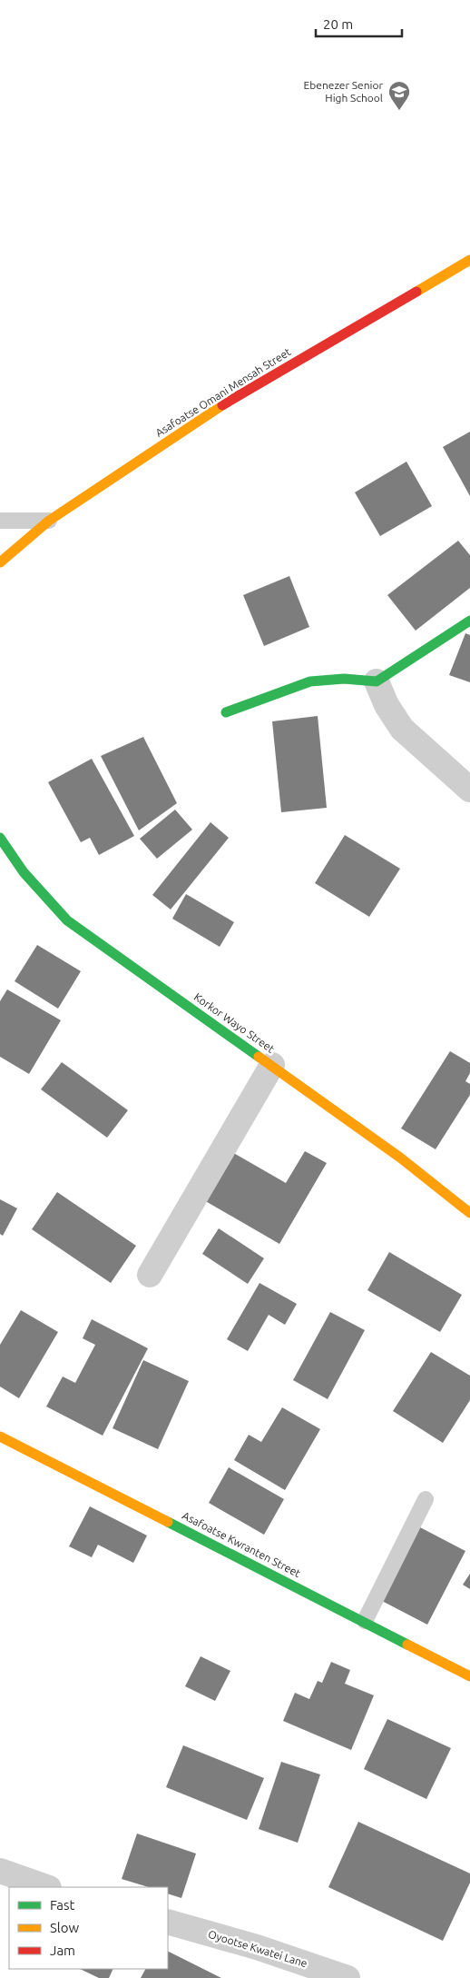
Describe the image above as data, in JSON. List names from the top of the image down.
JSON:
{
  "streets": {
    "street": [
      "Asafoatse Omani Mensah Street",
      "Korkor Wayo Street",
      "Asafoatse Kwranten Street",
      "Oyootse Kwatei Lane"
    ]
  },
  "places": {
    "school or university": ["Ebenezer Senior High School"]
  },
  "legend": ["Fast", "Slow", "Jam"],
  "scale_bar": "20 m"
}
